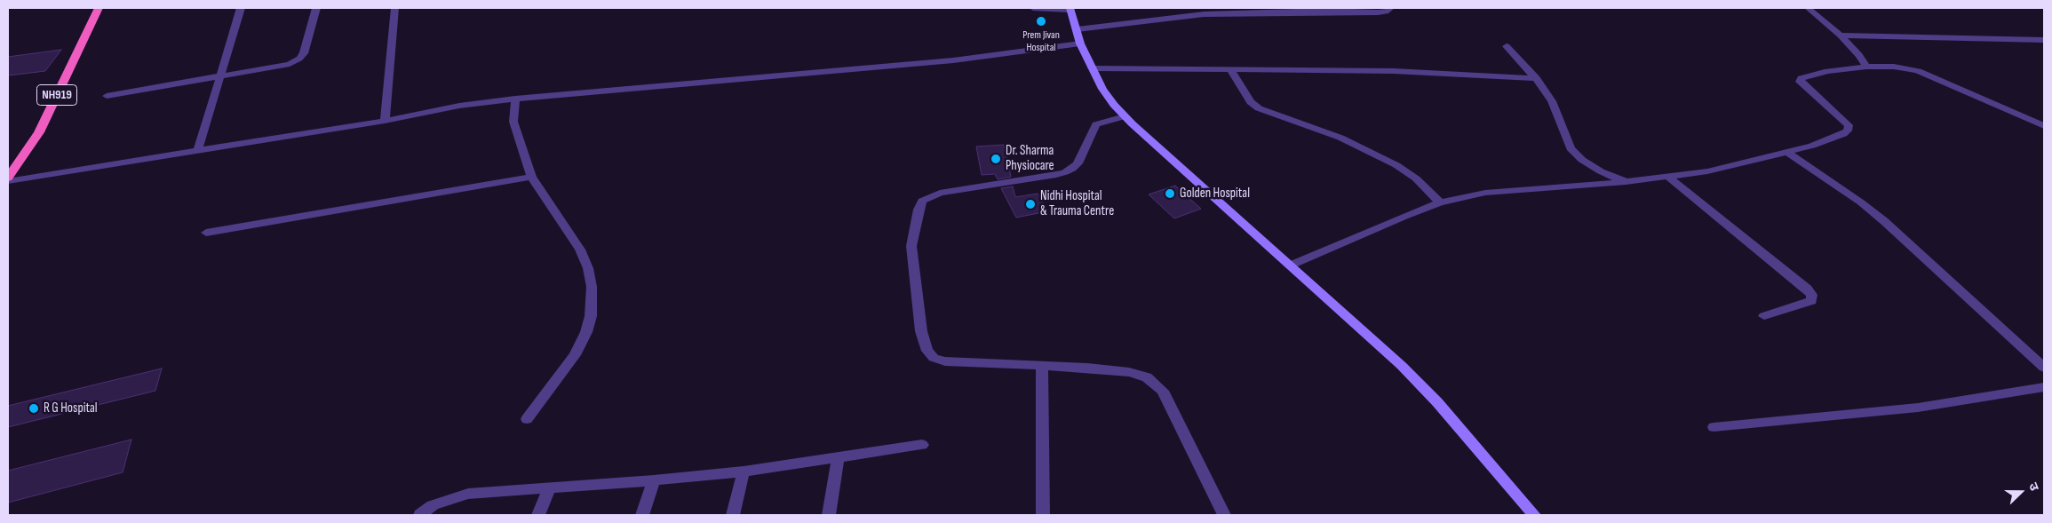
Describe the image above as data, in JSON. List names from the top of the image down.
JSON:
{
  "streets": {
    "highway": ["NH919"]
  },
  "places": [
    "Prem Jivan Hospital",
    "Dr. Sharma Physiocare",
    "Golden Hospital",
    "Nidhi Hospital & Trauma Centre",
    "R G Hospital"
  ],
  "north": "right"
}
